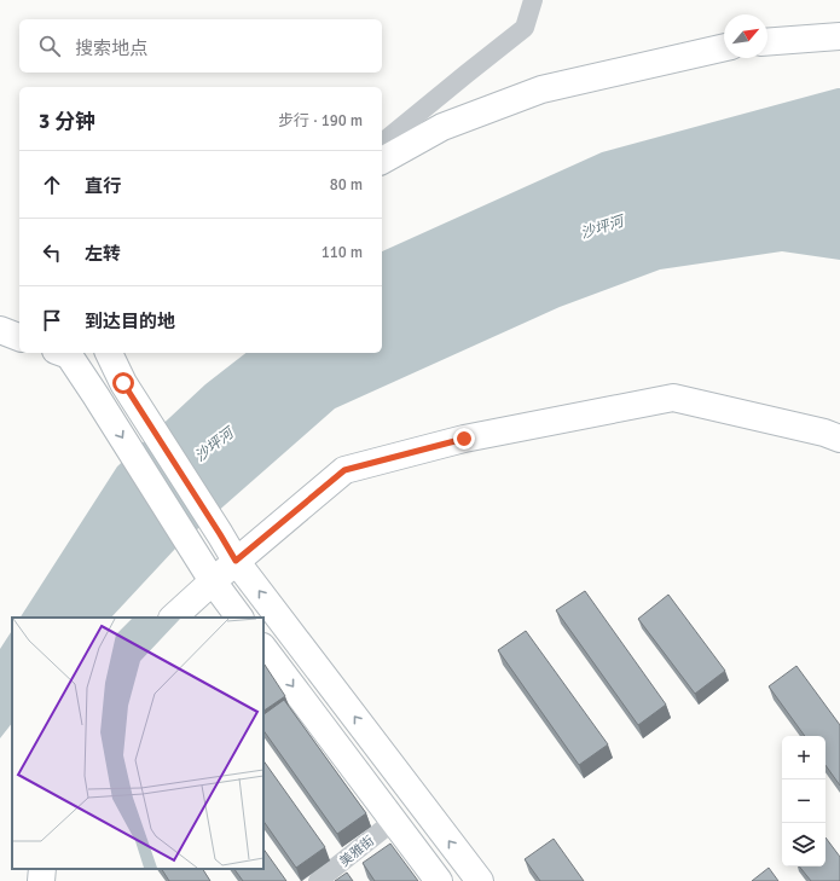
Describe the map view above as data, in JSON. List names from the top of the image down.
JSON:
{
  "streets": {
    "street": ["美雅街"]
  },
  "water": ["沙坪河"],
  "north": "top right",
  "page": {
    "search": "搜索地点",
    "heading": ["3 分钟", "步行 · 190 m"],
    "list": [
      ["直行", "80 m"],
      ["左转", "110 m"],
      "到达目的地"
    ],
    "map_buttons": ["+", "−"]
  }
}
